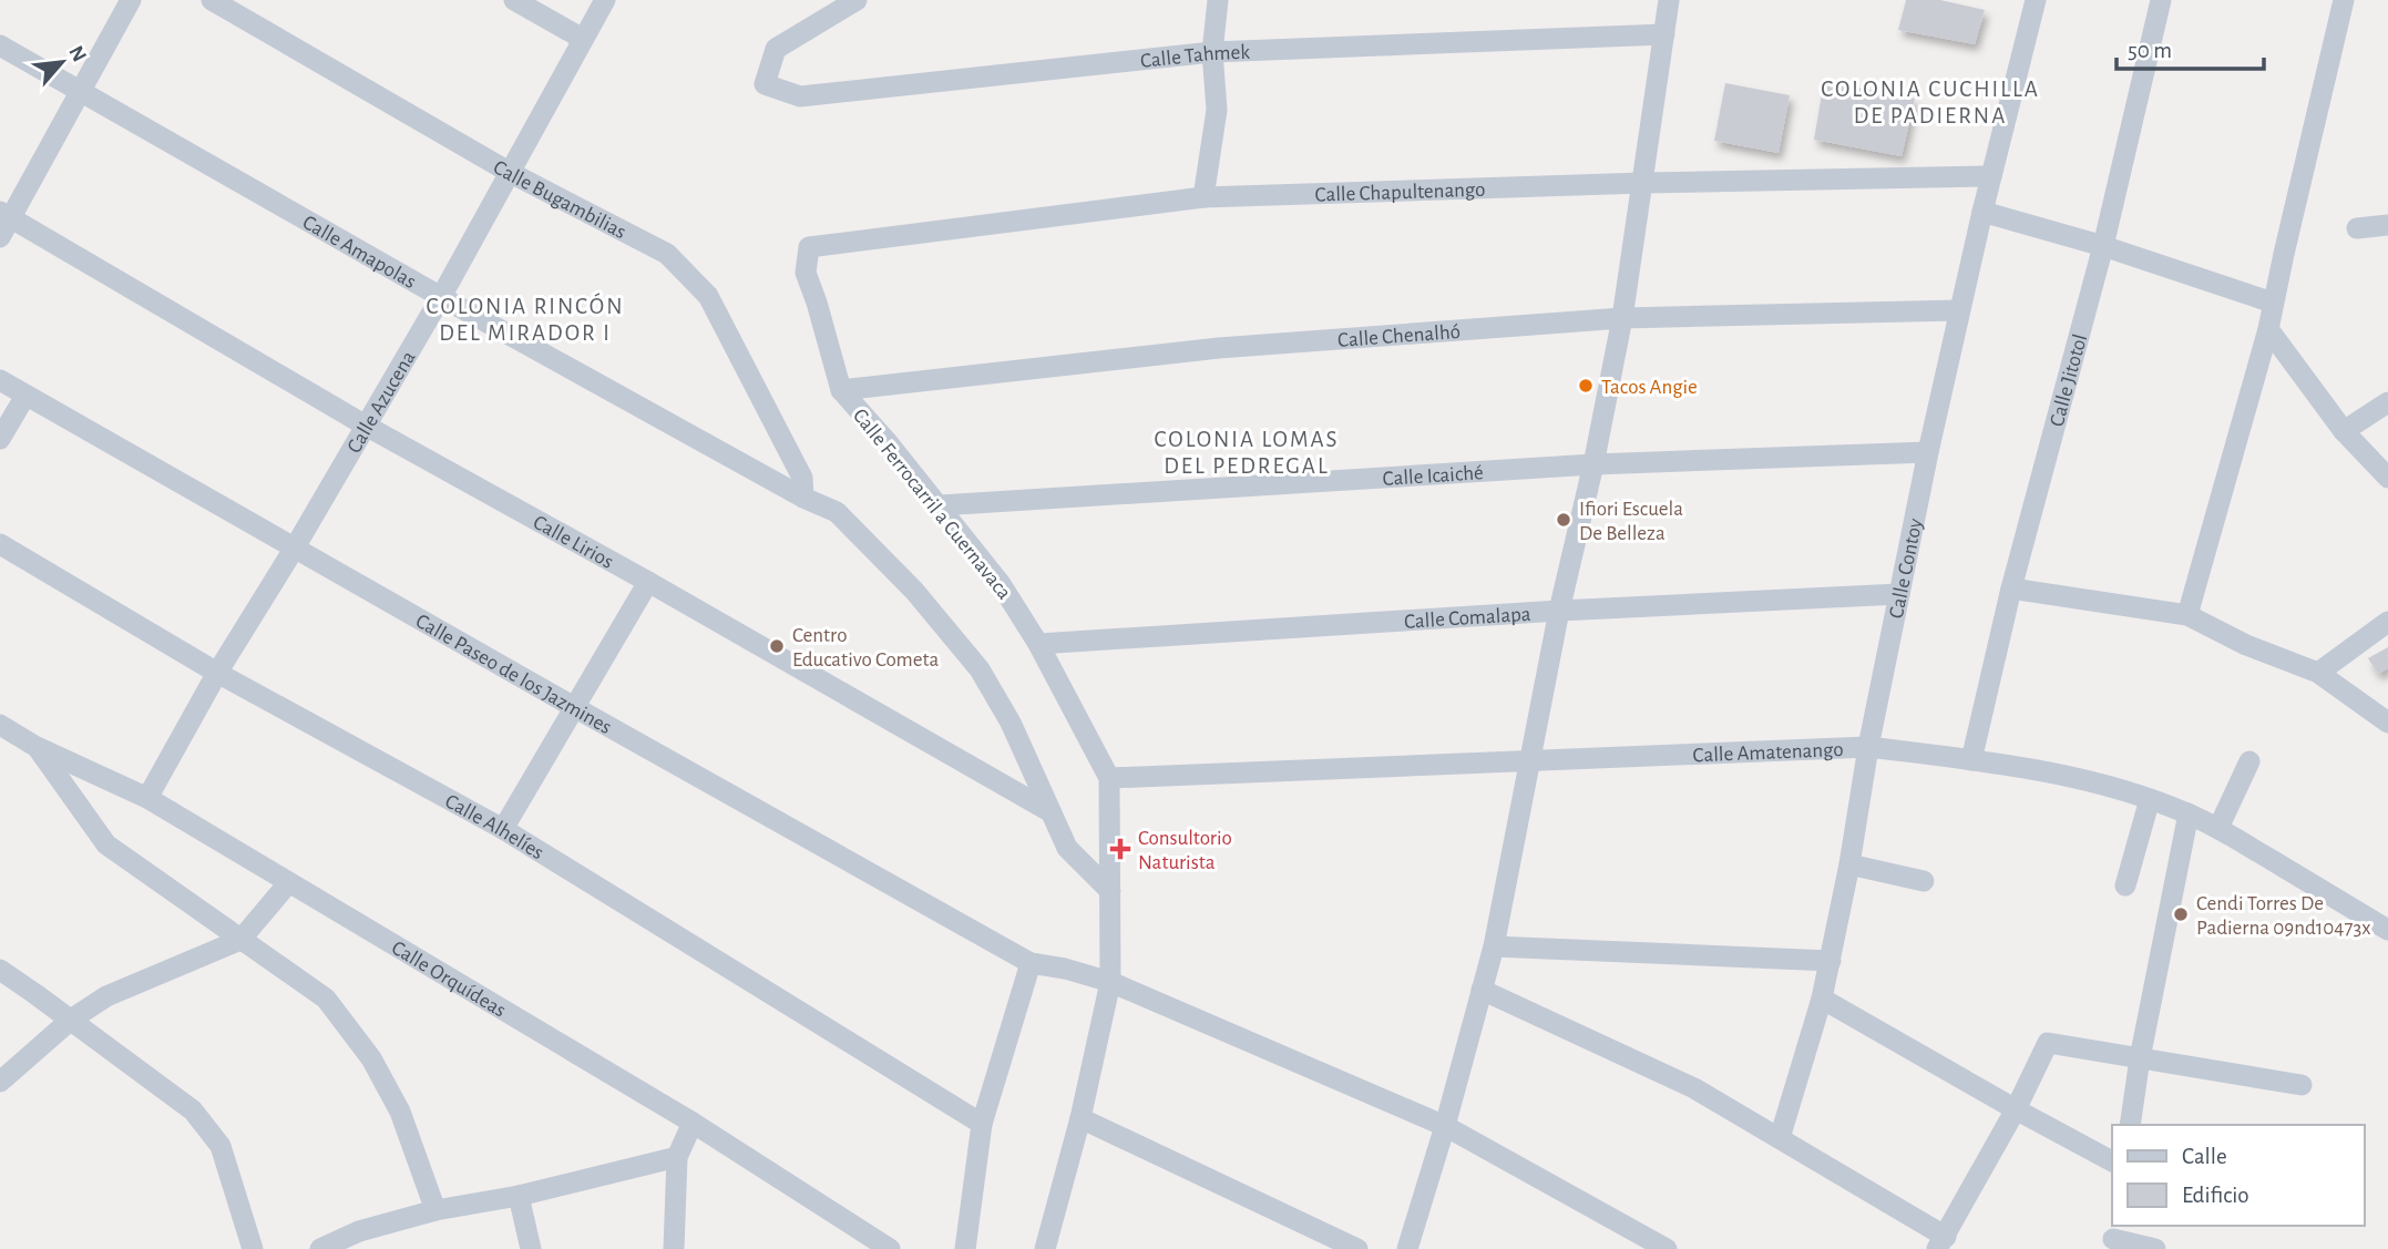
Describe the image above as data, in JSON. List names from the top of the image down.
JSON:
{
  "streets": {
    "street": [
      "Calle Tahmek",
      "Calle Chapultenango",
      "Calle Bugambilias",
      "Calle Amapolas",
      "Calle Chenalhó",
      "Calle Jitotol",
      "Calle Azucena",
      "Calle Icaiché",
      "Calle Ferrocarril a Cuernavaca",
      "Calle Lirios",
      "Calle Contoy",
      "Calle Comalapa",
      "Calle Paseo de los Jazmines",
      "Calle Amatenango",
      "Calle Alhelíes",
      "Calle Orquídeas"
    ]
  },
  "crossings": [
    ["Calle Chapultenango", "Calle Ferrocarril a Cuernavaca"],
    ["Calle Chapultenango", "Calle Contoy"],
    ["Calle Bugambilias", "Calle Amapolas"],
    ["Calle Bugambilias", "Calle Azucena"],
    ["Calle Amapolas", "Calle Azucena"],
    ["Calle Chenalhó", "Calle Ferrocarril a Cuernavaca"],
    ["Calle Chenalhó", "Calle Contoy"],
    ["Calle Jitotol", "Calle Amatenango"],
    ["Calle Azucena", "Calle Lirios"],
    ["Calle Azucena", "Calle Paseo de los Jazmines"],
    ["Calle Azucena", "Calle Alhelíes"],
    ["Calle Azucena", "Calle Orquídeas"],
    ["Calle Icaiché", "Calle Ferrocarril a Cuernavaca"],
    ["Calle Icaiché", "Calle Contoy"],
    ["Calle Ferrocarril a Cuernavaca", "Calle Comalapa"],
    ["Calle Ferrocarril a Cuernavaca", "Calle Paseo de los Jazmines"],
    ["Calle Ferrocarril a Cuernavaca", "Calle Amatenango"],
    ["Calle Contoy", "Calle Comalapa"],
    ["Calle Contoy", "Calle Amatenango"]
  ],
  "districts": ["COLONIA CUCHILLA DE PADIERNA", "COLONIA RINCÓN DEL MIRADOR I", "COLONIA LOMAS DEL PEDREGAL"],
  "places": {
    "other": [
      "Tacos Angie",
      "Ifiori Escuela De Belleza",
      "Centro Educativo Cometa",
      "Cendi Torres De Padierna 09nd10473x"
    ],
    "health": ["Consultorio Naturista"]
  },
  "legend": ["Calle", "Edificio"],
  "scale_bar": "50 m",
  "north": "top right"
}
